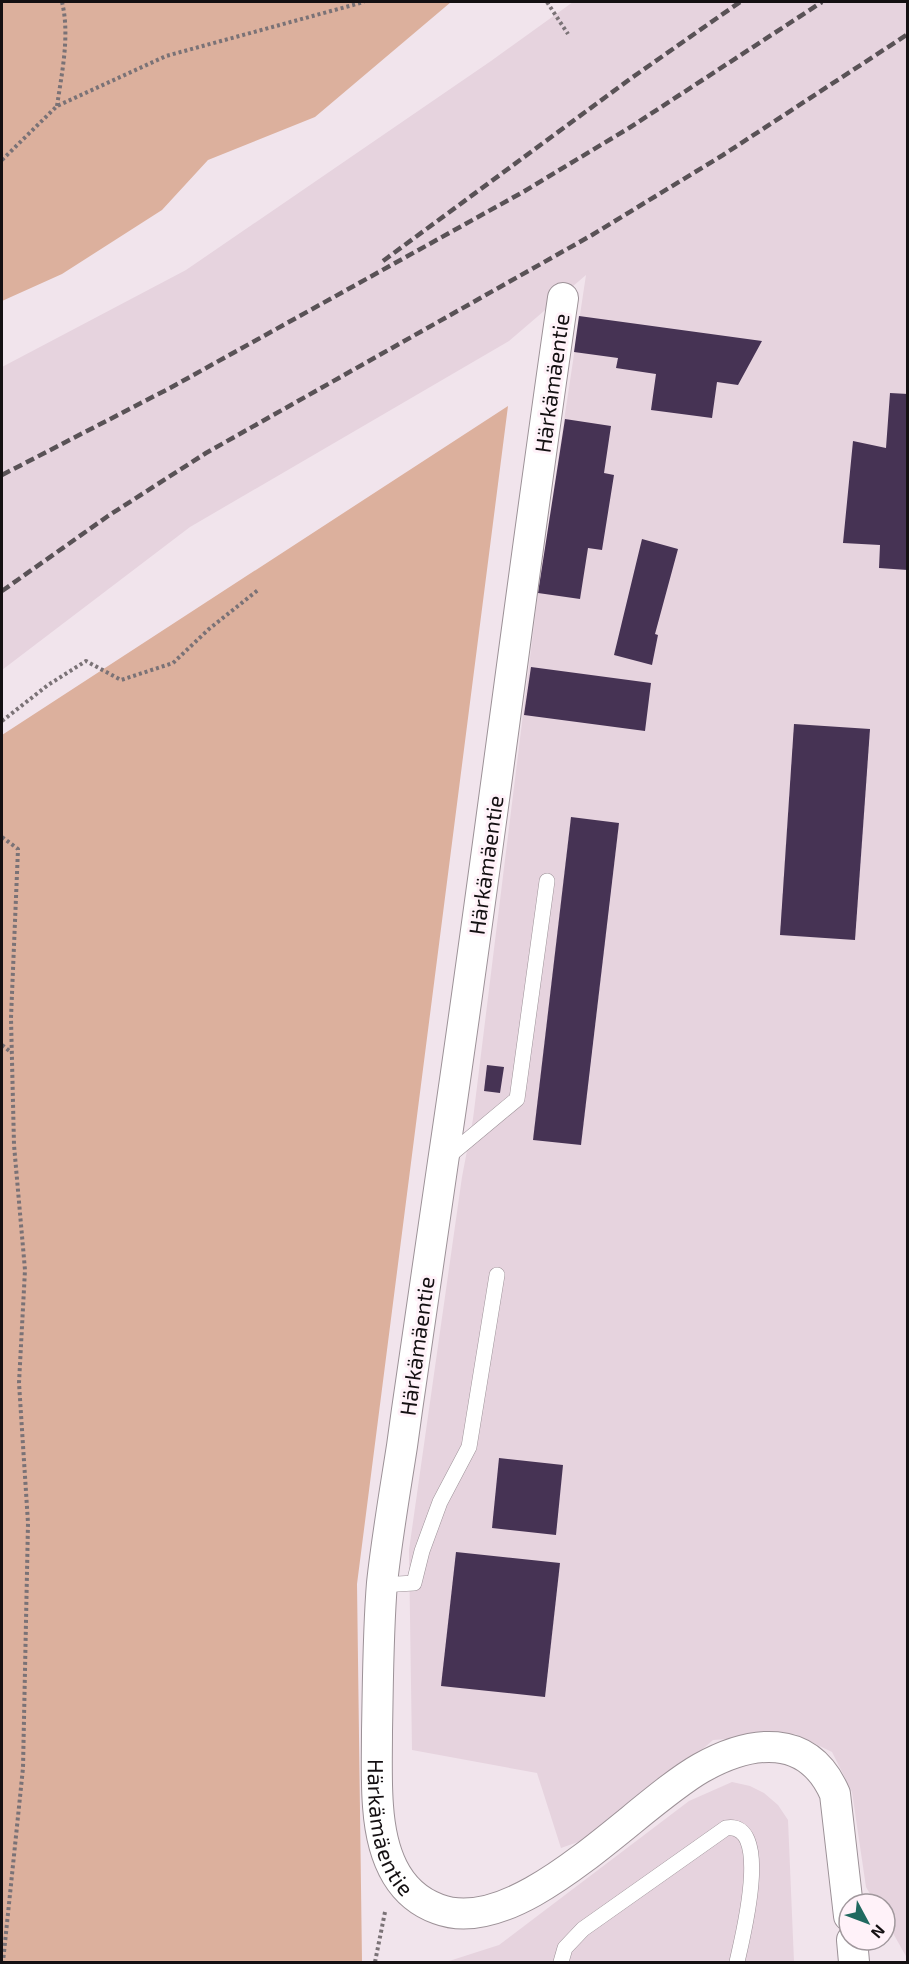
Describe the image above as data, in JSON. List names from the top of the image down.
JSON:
{
  "streets": {
    "street": ["Härkämäentie"]
  },
  "north": "bottom right"
}
